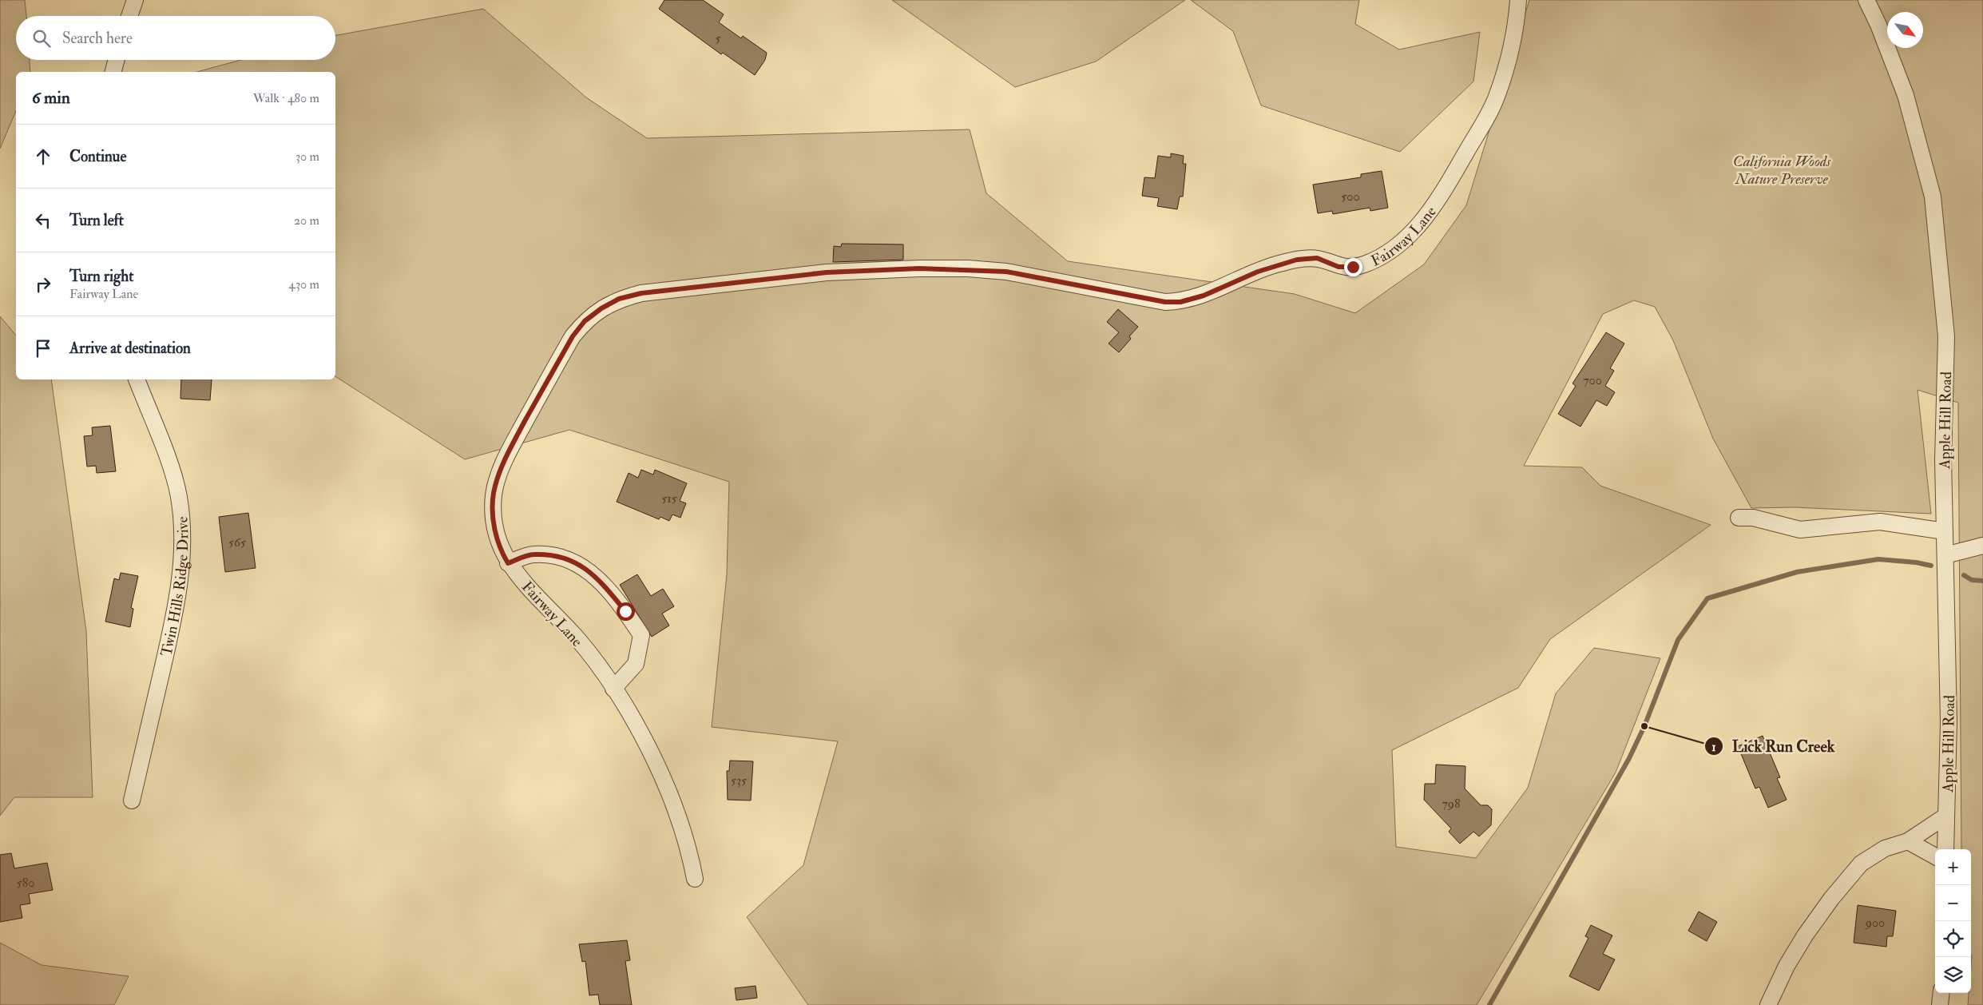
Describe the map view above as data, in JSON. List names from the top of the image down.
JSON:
{
  "streets": {
    "street": ["Fairway Lane", "Apple Hill Road", "Twin Hills Ridge Drive"]
  },
  "parks": ["California Woods Nature Preserve"],
  "places": ["Lick Run Creek"],
  "house_numbers": [
    "5",
    "500",
    "700",
    "515",
    "565",
    "535",
    "798",
    "580",
    "900"
  ],
  "north": "bottom right",
  "page": {
    "search": "Search here",
    "heading": ["6 min", "Walk · 480 m"],
    "list": [
      ["Continue", "30 m"],
      ["Turn left", "20 m"],
      ["Turn right", "Fairway Lane", "430 m"],
      "Arrive at destination"
    ],
    "map_buttons": ["+", "−"]
  }
}
